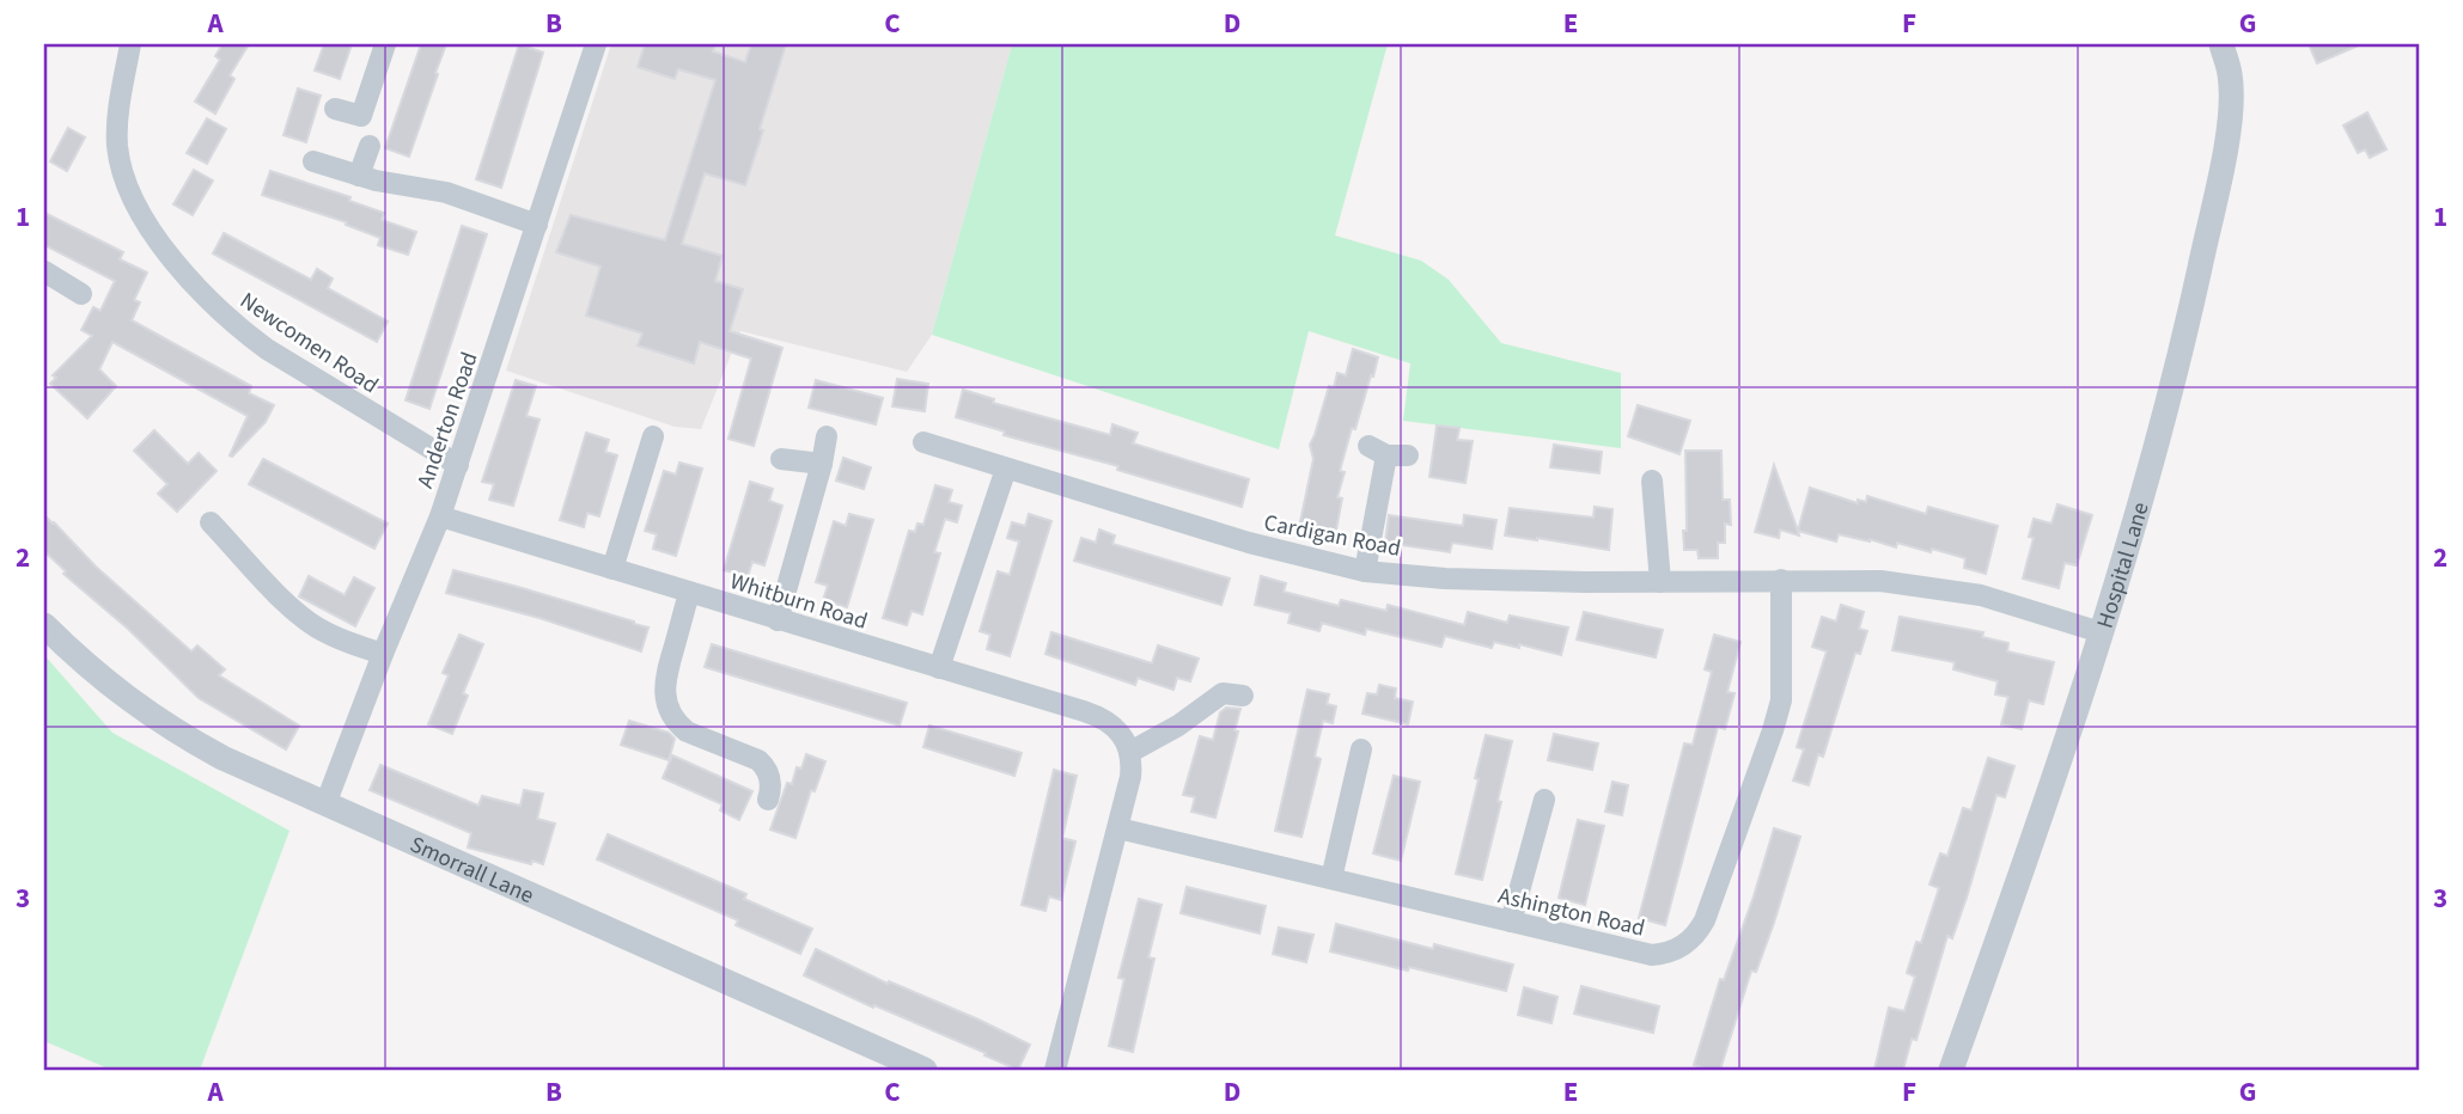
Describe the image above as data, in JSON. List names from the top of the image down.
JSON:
{
  "streets": {
    "street": [
      "Newcomen Road",
      "Anderton Road",
      "Cardigan Road",
      "Hospital Lane",
      "Whitburn Road",
      "Smorrall Lane",
      "Ashington Road"
    ]
  },
  "crossings": [
    ["Newcomen Road", "Anderton Road"],
    ["Anderton Road", "Whitburn Road"],
    ["Anderton Road", "Smorrall Lane"],
    ["Cardigan Road", "Hospital Lane"],
    ["Cardigan Road", "Ashington Road"]
  ],
  "grid": {
    "columns": [
      "A",
      "B",
      "C",
      "D",
      "E",
      "F",
      "G"
    ],
    "rows": ["1", "2", "3"]
  }
}
